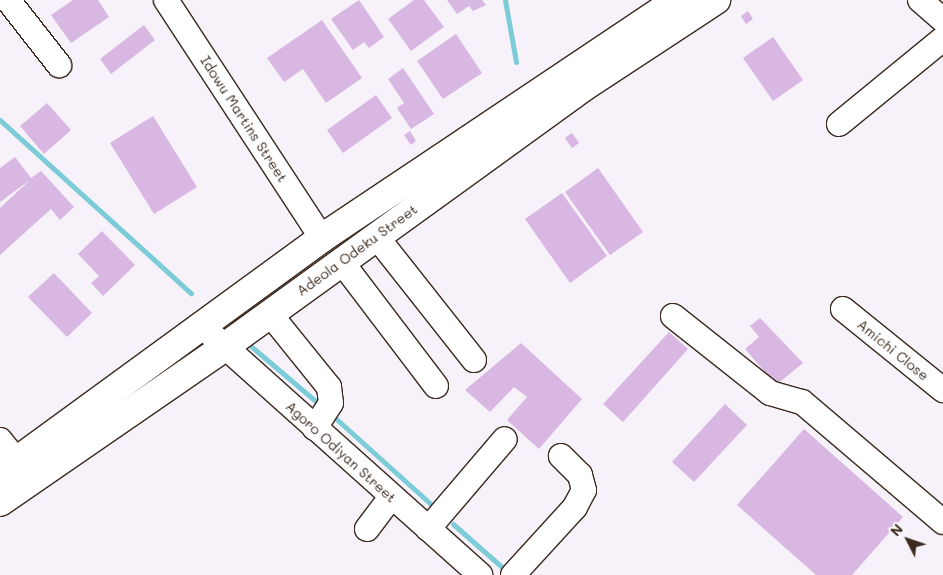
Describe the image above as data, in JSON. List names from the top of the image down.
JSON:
{
  "streets": {
    "main road": ["Adeola Odeku Street"],
    "street": ["Idowu Martins Street", "Amichi Close", "Agoro Odiyan Street"]
  },
  "crossings": [
    ["Idowu Martins Street", "Adeola Odeku Street"],
    ["Adeola Odeku Street", "Agoro Odiyan Street"]
  ],
  "north": "top left"
}
